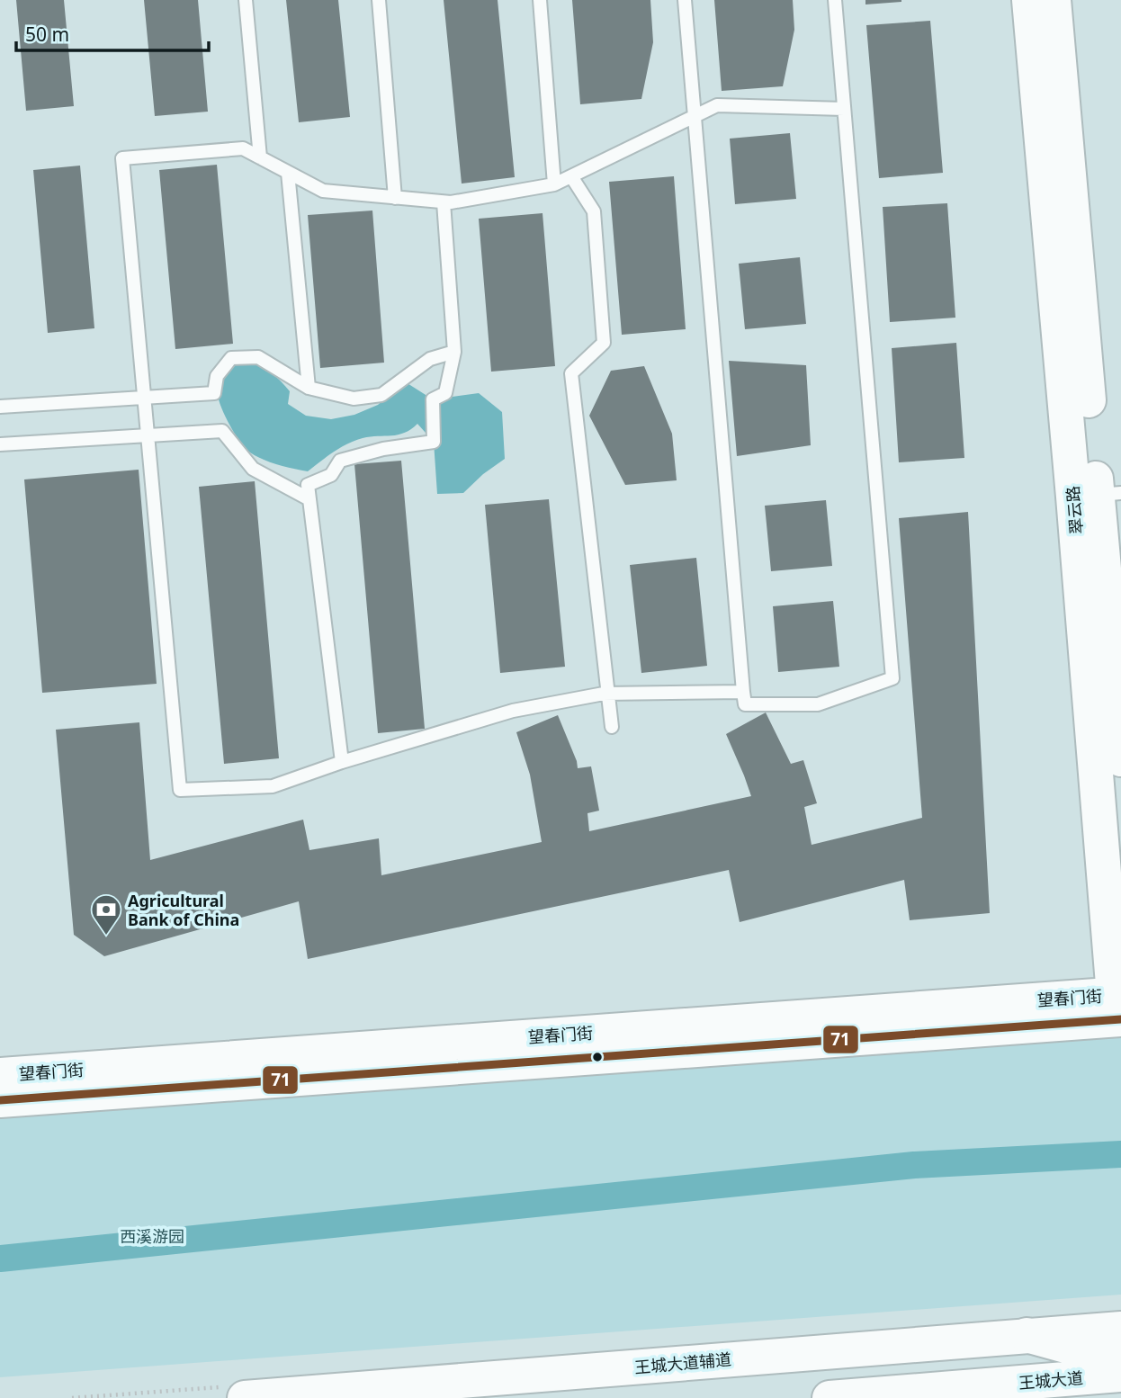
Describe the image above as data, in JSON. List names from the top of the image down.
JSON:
{
  "streets": {
    "main road": [
      "翠云路",
      "望春门街",
      "王城大道辅道",
      "王城大道"
    ]
  },
  "crossings": [
    ["翠云路", "望春门街"]
  ],
  "parks": ["西溪游园"],
  "places": {
    "bank": ["Agricultural Bank of China"]
  },
  "lines": ["transit line 71"],
  "scale_bar": "50 m"
}
